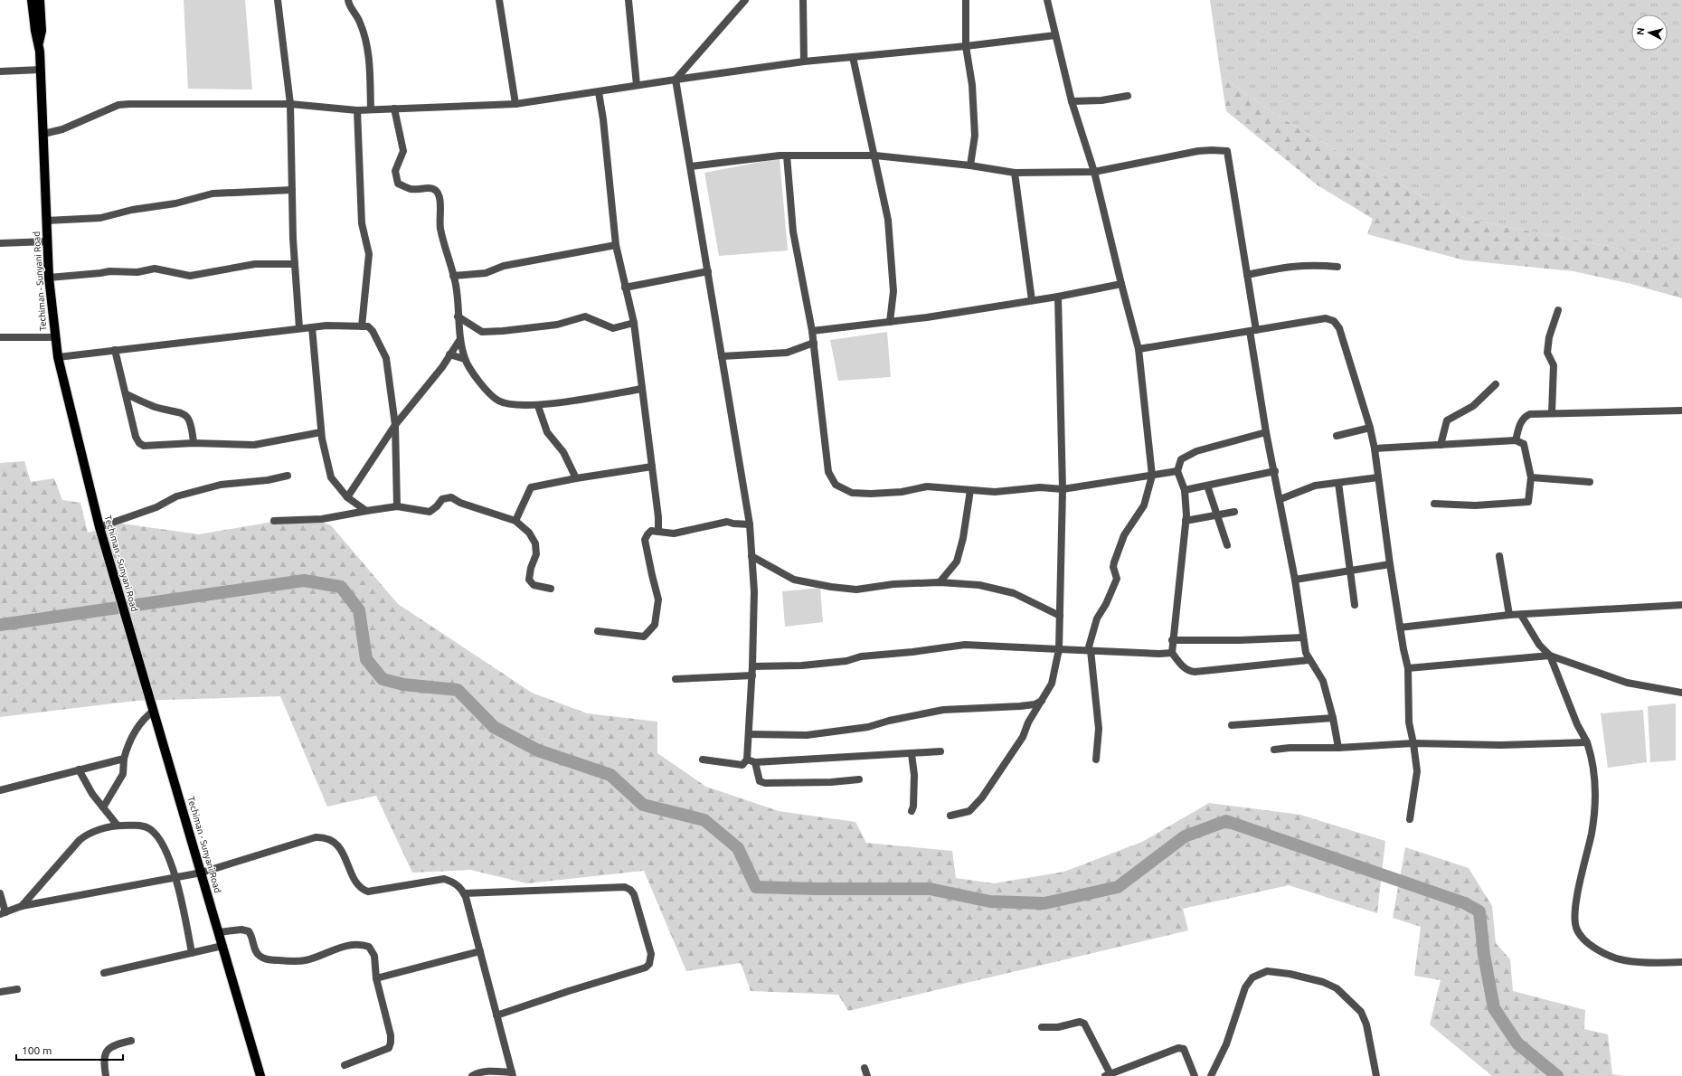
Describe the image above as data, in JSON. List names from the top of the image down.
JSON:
{
  "streets": {
    "main road": ["Techiman - Sunyani Road"]
  },
  "scale_bar": "100 m",
  "north": "left"
}
